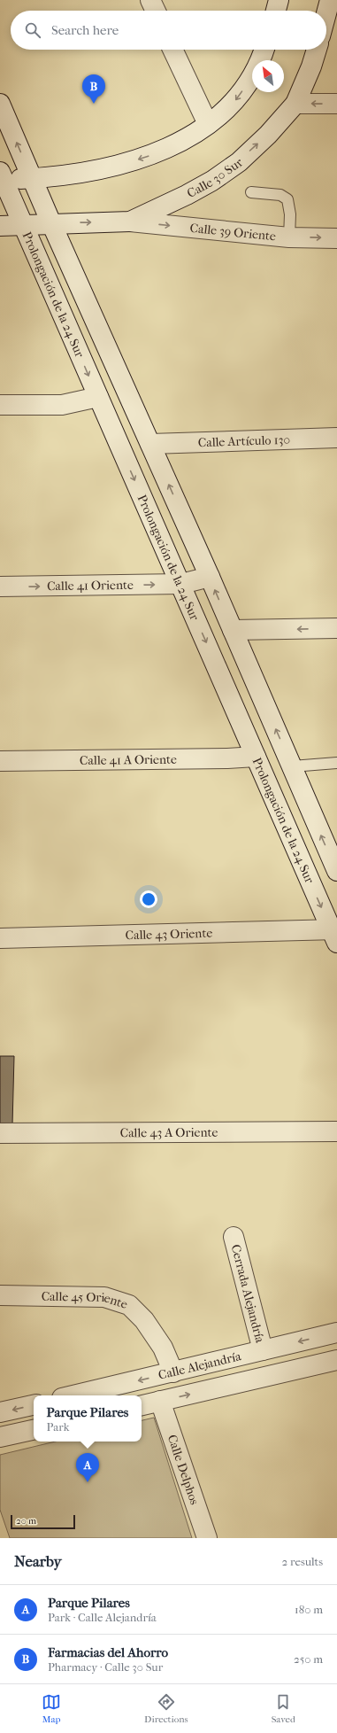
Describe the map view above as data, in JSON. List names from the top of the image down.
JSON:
{
  "streets": {
    "street": [
      "Calle 30 Sur",
      "Calle 39 Oriente",
      "Prolongación de la 24 Sur",
      "Calle Artículo 130",
      "Calle 41 Oriente",
      "Calle 41 A Oriente",
      "Calle 43 Oriente",
      "Calle 43 A Oriente",
      "Cerrada Alejandría",
      "Calle 45 Oriente",
      "Calle Alejandría",
      "Calle Delphos"
    ]
  },
  "crossings": [
    ["Calle 30 Sur", "Calle 39 Oriente"],
    ["Calle 30 Sur", "Prolongación de la 24 Sur"],
    ["Prolongación de la 24 Sur", "Calle Artículo 130"],
    ["Prolongación de la 24 Sur", "Calle 41 Oriente"],
    ["Prolongación de la 24 Sur", "Calle 41 A Oriente"],
    ["Prolongación de la 24 Sur", "Calle 43 Oriente"],
    ["Cerrada Alejandría", "Calle Alejandría"],
    ["Calle 45 Oriente", "Calle Alejandría"],
    ["Calle Alejandría", "Calle Delphos"]
  ],
  "one_way": ["Calle 41 Oriente"],
  "scale_bar": "20 m",
  "north": "top left",
  "page": {
    "search": "Search here",
    "pins": ["B", "A"],
    "popup": ["Parque Pilares", "Park"],
    "scale": "20 m",
    "heading": ["Nearby", "2 results"],
    "list": [
      {
        "mark": "A",
        "name": "Parque Pilares",
        "note": "Park · Calle Alejandría",
        "value": "180 m"
      },
      {
        "mark": "B",
        "name": "Farmacias del Ahorro",
        "note": "Pharmacy · Calle 30 Sur",
        "value": "250 m"
      }
    ],
    "nav": ["Map", "Directions", "Saved"]
  }
}
